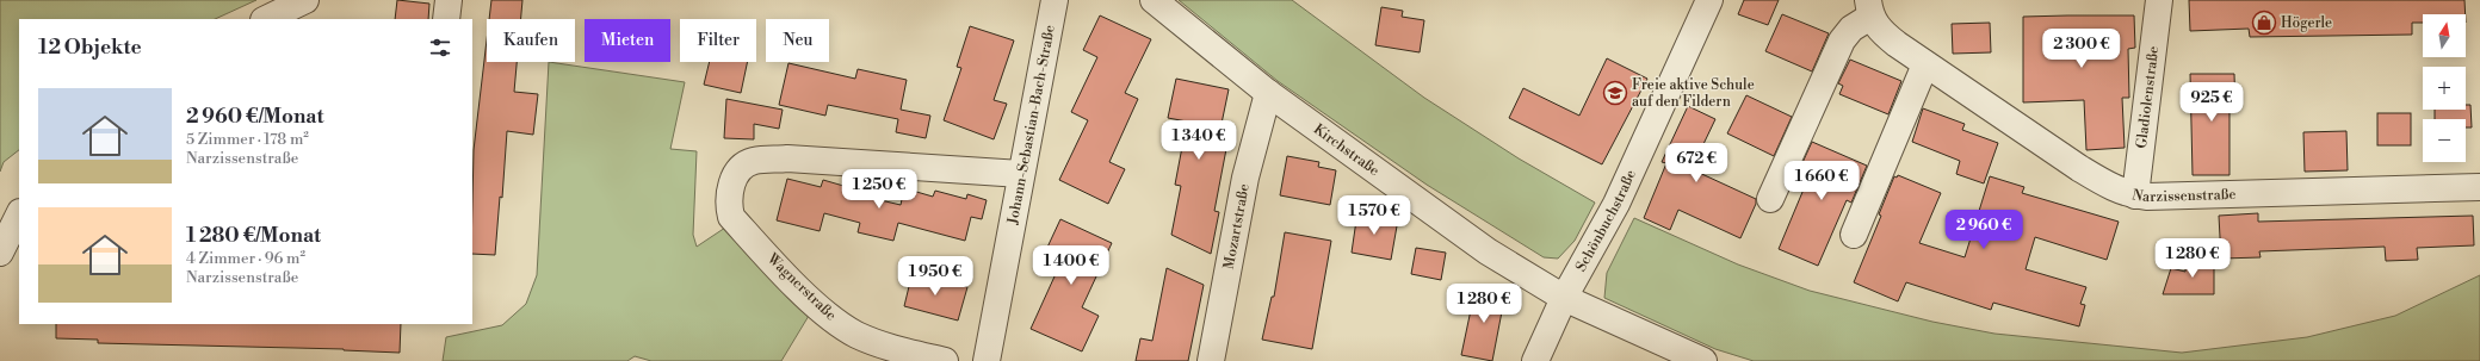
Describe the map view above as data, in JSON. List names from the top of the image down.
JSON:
{
  "streets": {
    "street": [
      "Gladiolenstraße",
      "Johann-Sebastian-Bach-Straße",
      "Kirchstraße",
      "Narzissenstraße",
      "Schönbuchstraße",
      "Mozartstraße",
      "Wagnerstraße"
    ]
  },
  "crossings": [
    ["Gladiolenstraße", "Narzissenstraße"],
    ["Johann-Sebastian-Bach-Straße", "Wagnerstraße"],
    ["Kirchstraße", "Schönbuchstraße"],
    ["Kirchstraße", "Mozartstraße"]
  ],
  "places": {
    "shop": ["Högerle"],
    "school or university": ["Freie aktive Schule auf den Fildern"]
  },
  "north": "top",
  "page": {
    "map_buttons": ["+", "−"],
    "chip": [
      "Kaufen",
      "Mieten",
      "Filter",
      "Neu"
    ],
    "heading": "12 Objekte",
    "price": [
      "2 300 €",
      "925 €",
      "1 340 €",
      "672 €",
      "1 660 €",
      "1 250 €",
      "1 570 €",
      "2 960 €",
      "1 280 €",
      "1 400 €",
      "1 950 €",
      "1 280 €"
    ],
    "list": [
      {
        "name": "2 960 €/Monat",
        "note": "5 Zimmer · 178 m² · Narzissenstraße"
      },
      {
        "name": "1 280 €/Monat",
        "note": "4 Zimmer · 96 m² · Narzissenstraße"
      }
    ]
  }
}
